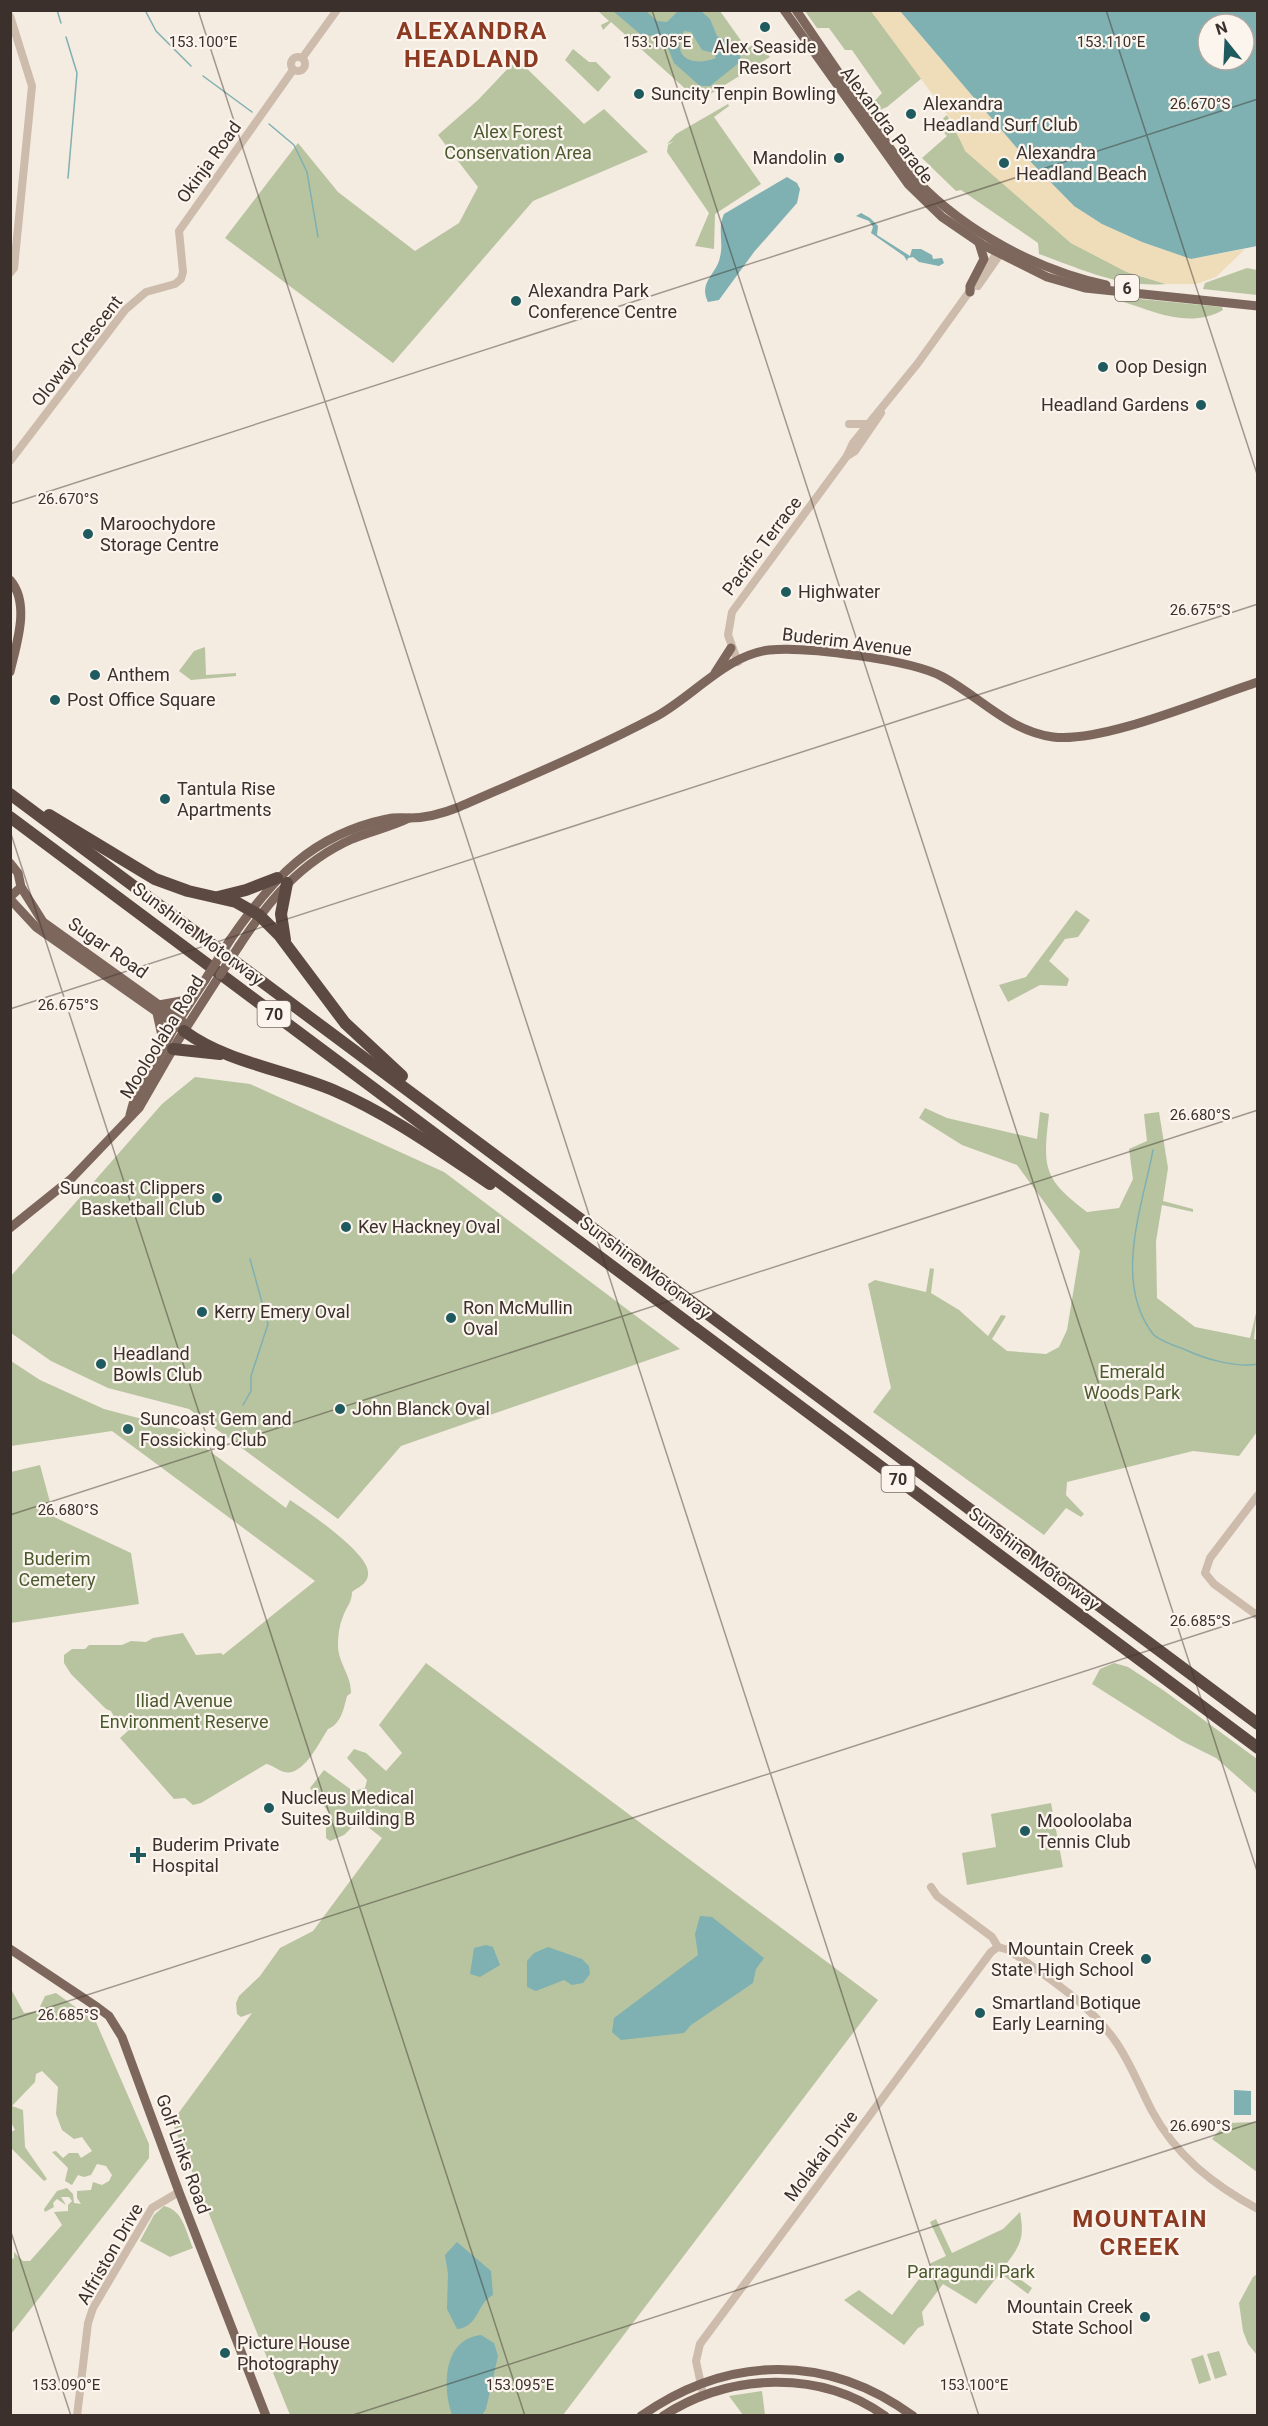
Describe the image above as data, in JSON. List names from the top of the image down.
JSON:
{
  "streets": {
    "highway": ["Sunshine Motorway", "70"],
    "main road": [
      "Alexandra Parade",
      "6",
      "Buderim Avenue",
      "Sugar Road",
      "Mooloolaba Road",
      "Golf Links Road"
    ],
    "street": [
      "Okinja Road",
      "Oloway Crescent",
      "Pacific Terrace",
      "Molakai Drive",
      "Alfriston Drive"
    ]
  },
  "crossings": [
    ["Alexandra Parade", "Pacific Terrace"],
    ["Okinja Road", "Oloway Crescent"],
    ["Pacific Terrace", "Buderim Avenue"],
    ["Buderim Avenue", "Mooloolaba Road"],
    ["Sugar Road", "Mooloolaba Road"],
    ["Golf Links Road", "Alfriston Drive"]
  ],
  "districts": ["ALEXANDRA HEADLAND", "MOUNTAIN CREEK"],
  "parks": [
    "Alex Forest Conservation Area",
    "Emerald Woods Park",
    "Buderim Cemetery",
    "Iliad Avenue Environment Reserve",
    "Parragundi Park"
  ],
  "places": {
    "other": [
      "Alex Seaside Resort",
      "Suncity Tenpin Bowling",
      "Alexandra Headland Surf Club",
      "Mandolin",
      "Alexandra Headland Beach",
      "Alexandra Park Conference Centre",
      "Oop Design",
      "Headland Gardens",
      "Maroochydore Storage Centre",
      "Highwater",
      "Anthem",
      "Post Office Square",
      "Tantula Rise Apartments",
      "Suncoast Clippers Basketball Club",
      "Kev Hackney Oval",
      "Kerry Emery Oval",
      "Ron McMullin Oval",
      "Headland Bowls Club",
      "John Blanck Oval",
      "Suncoast Gem and Fossicking Club",
      "Nucleus Medical Suites Building B",
      "Mooloolaba Tennis Club",
      "Mountain Creek State High School",
      "Smartland Botique Early Learning",
      "Mountain Creek State School",
      "Picture House Photography"
    ],
    "health": ["Buderim Private Hospital"]
  },
  "north": "top",
  "coordinates": [
    "153.100°E",
    "153.105°E",
    "153.110°E",
    "26.670°S",
    "26.675°S",
    "26.680°S",
    "26.685°S",
    "26.690°S",
    "153.090°E",
    "153.095°E"
  ]
}
